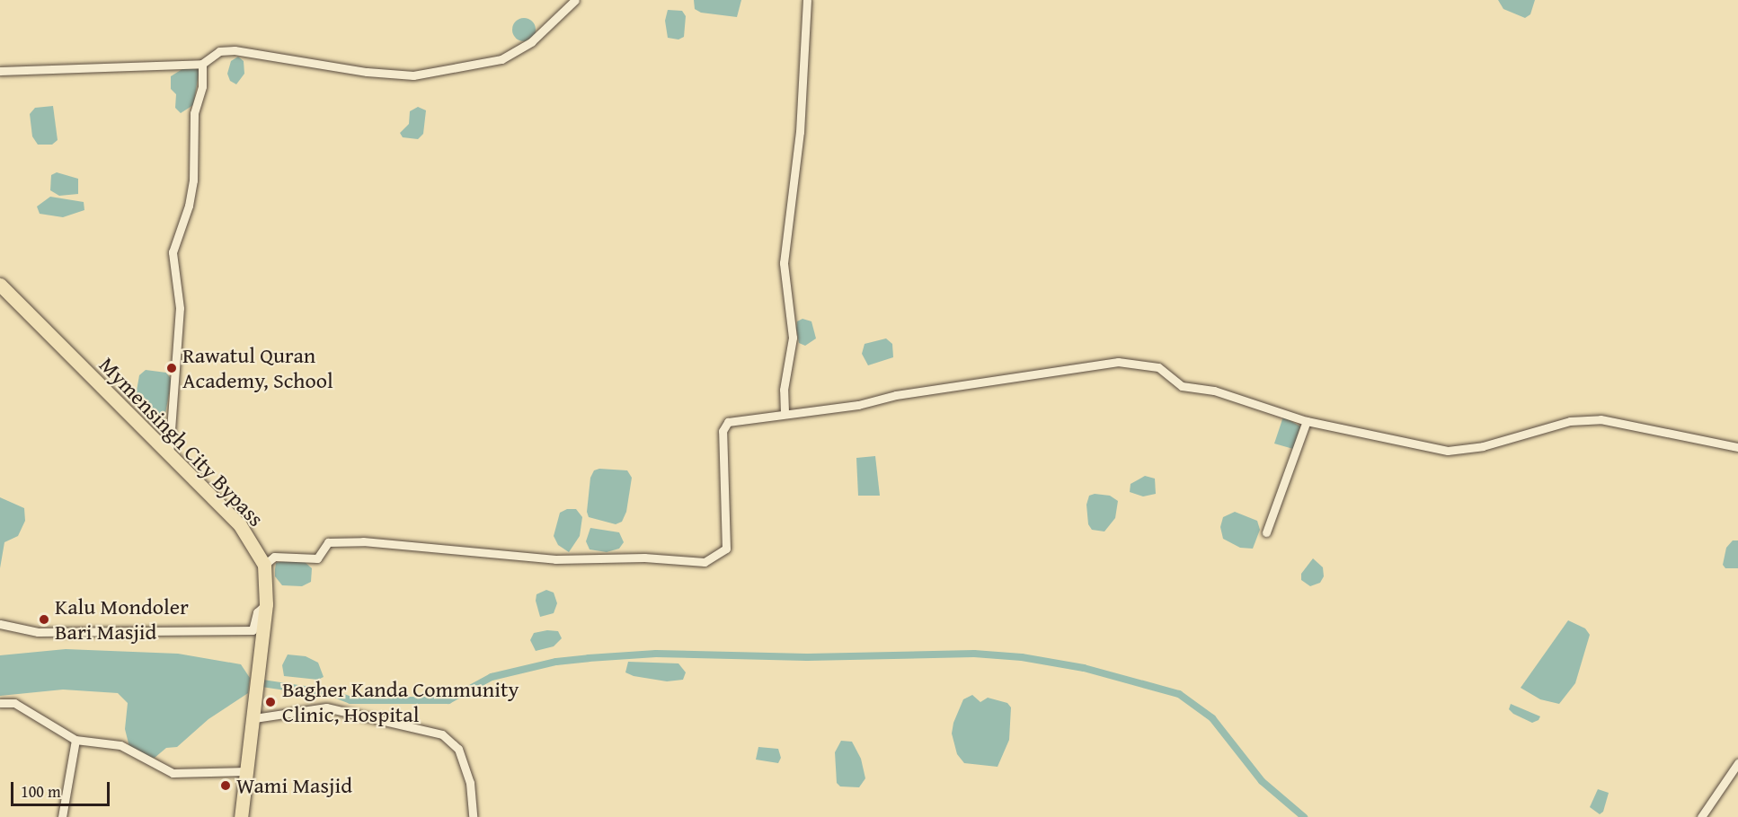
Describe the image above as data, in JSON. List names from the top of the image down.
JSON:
{
  "streets": {
    "highway": ["Mymensingh City Bypass"]
  },
  "places": [
    "Rawatul Quran Academy, School",
    "Kalu Mondoler Bari Masjid",
    "Bagher Kanda Community Clinic, Hospital",
    "Wami Masjid"
  ],
  "scale_bar": "100 m"
}
